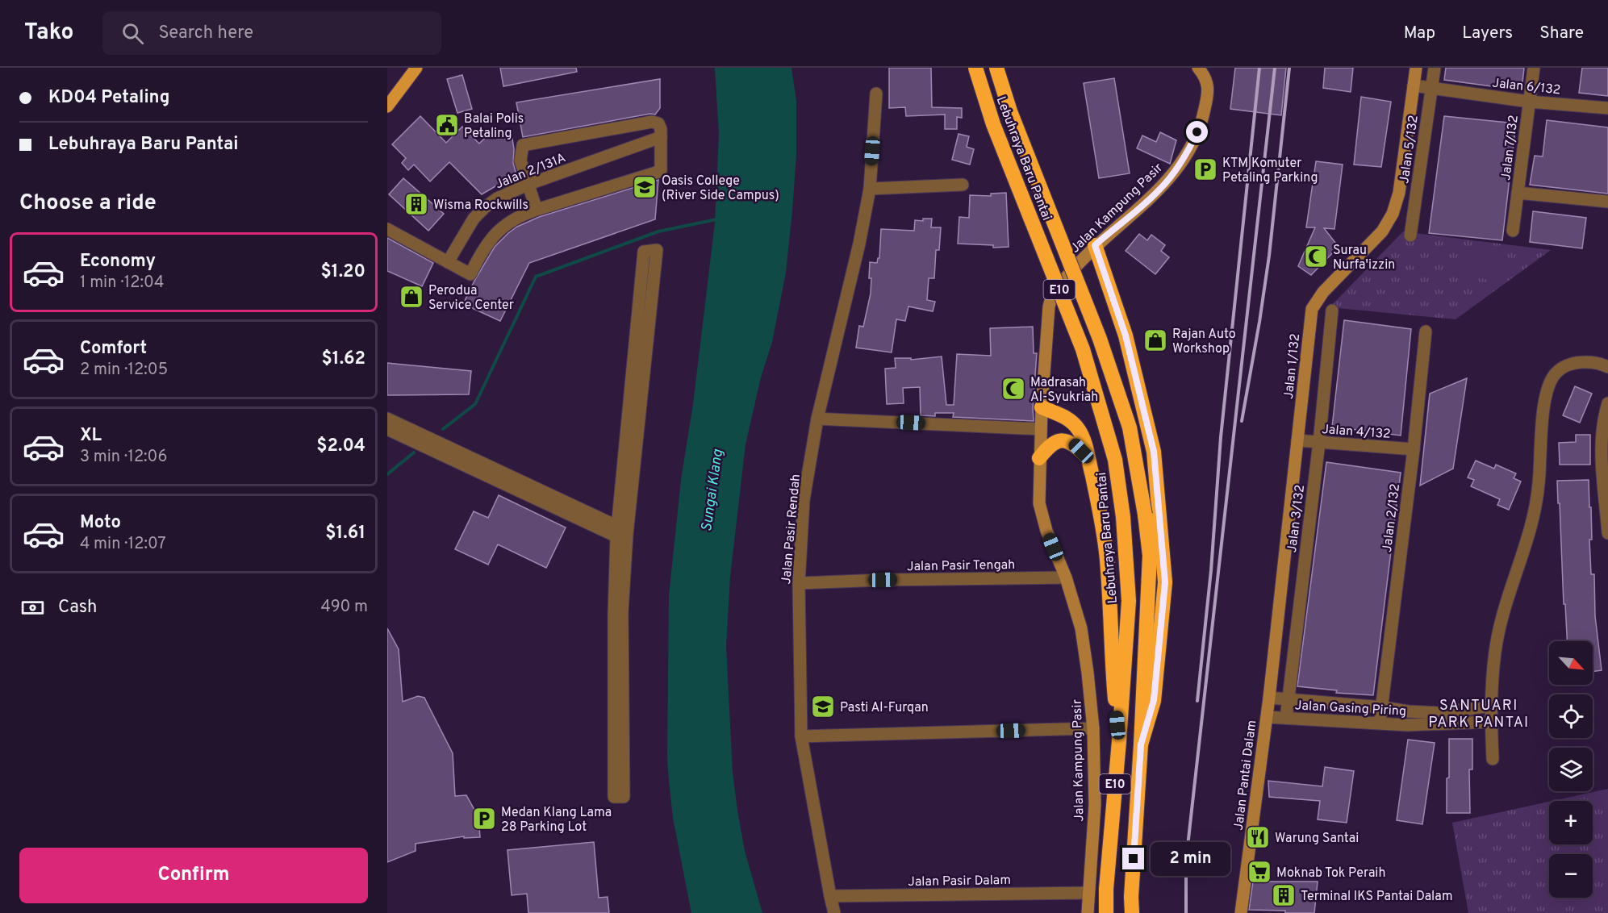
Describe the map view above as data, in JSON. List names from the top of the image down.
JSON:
{
  "streets": {
    "highway": ["Lebuhraya Baru Pantai", "E10"],
    "street": [
      "Jalan 6/132",
      "Jalan 7/132",
      "Jalan 5/132",
      "Jalan 2/131A",
      "Jalan Kampung Pasir",
      "Jalan 1/132",
      "Jalan 4/132",
      "Jalan 2/132",
      "Jalan 3/132",
      "Jalan Pasir Rendah",
      "Jalan Pasir Tengah",
      "Jalan Gasing Piring",
      "Jalan Pantai Dalam",
      "Jalan Pasir Dalam"
    ]
  },
  "crossings": [
    ["Jalan 6/132", "Jalan 7/132"],
    ["Jalan 6/132", "Jalan 5/132"],
    ["Jalan 6/132", "Jalan 1/132"],
    ["Jalan Kampung Pasir", "Jalan Pasir Tengah"],
    ["Jalan Kampung Pasir", "Jalan Pasir Dalam"],
    ["Jalan 1/132", "Jalan 4/132"],
    ["Jalan 1/132", "Jalan Pantai Dalam"],
    ["Jalan 4/132", "Jalan 2/132"],
    ["Jalan 4/132", "Jalan 3/132"],
    ["Jalan 2/132", "Jalan Gasing Piring"],
    ["Jalan 3/132", "Jalan Gasing Piring"],
    ["Jalan Pasir Rendah", "Jalan Pasir Tengah"],
    ["Jalan Pasir Rendah", "Jalan Pasir Dalam"],
    ["Jalan Gasing Piring", "Jalan Pantai Dalam"]
  ],
  "districts": ["SANTUARI PARK PANTAI"],
  "water": ["Sungai Klang"],
  "places": {
    "public building": ["Balai Polis Petaling"],
    "parking": ["KTM Komuter Petaling Parking", "Medan Klang Lama 28 Parking Lot"],
    "school or university": ["Oasis College (River Side Campus)", "Pasti Al-Furqan"],
    "building": ["Wisma Rockwills", "Terminal IKS Pantai Dalam"],
    "mosque": ["Surau Nurfa'izzin", "Madrasah Al-Syukriah"],
    "shop": ["Perodua Service Center", "Rajan Auto Workshop"],
    "restaurant": ["Warung Santai"],
    "supermarket": ["Moknab Tok Peraih"]
  },
  "north": "bottom right",
  "page": {
    "header": "Tako",
    "search": "Search here",
    "nav": ["Map", "Layers", "Share"],
    "banner": ["KD04 Petaling", "Lebuhraya Baru Pantai"],
    "heading": "Choose a ride",
    "list": [
      {
        "name": "Economy",
        "note": "1 min · 12:04",
        "value": "$1.20"
      },
      {
        "name": "Comfort",
        "note": "2 min · 12:05",
        "value": "$1.62"
      },
      {
        "name": "XL",
        "note": "3 min · 12:06",
        "value": "$2.04"
      },
      {
        "name": "Moto",
        "note": "4 min · 12:07",
        "value": "$1.61"
      }
    ],
    "pay": ["Cash", "490 m"],
    "map_buttons": ["+", "−"],
    "buttons": "Confirm",
    "bubble": "2 min"
  }
}
